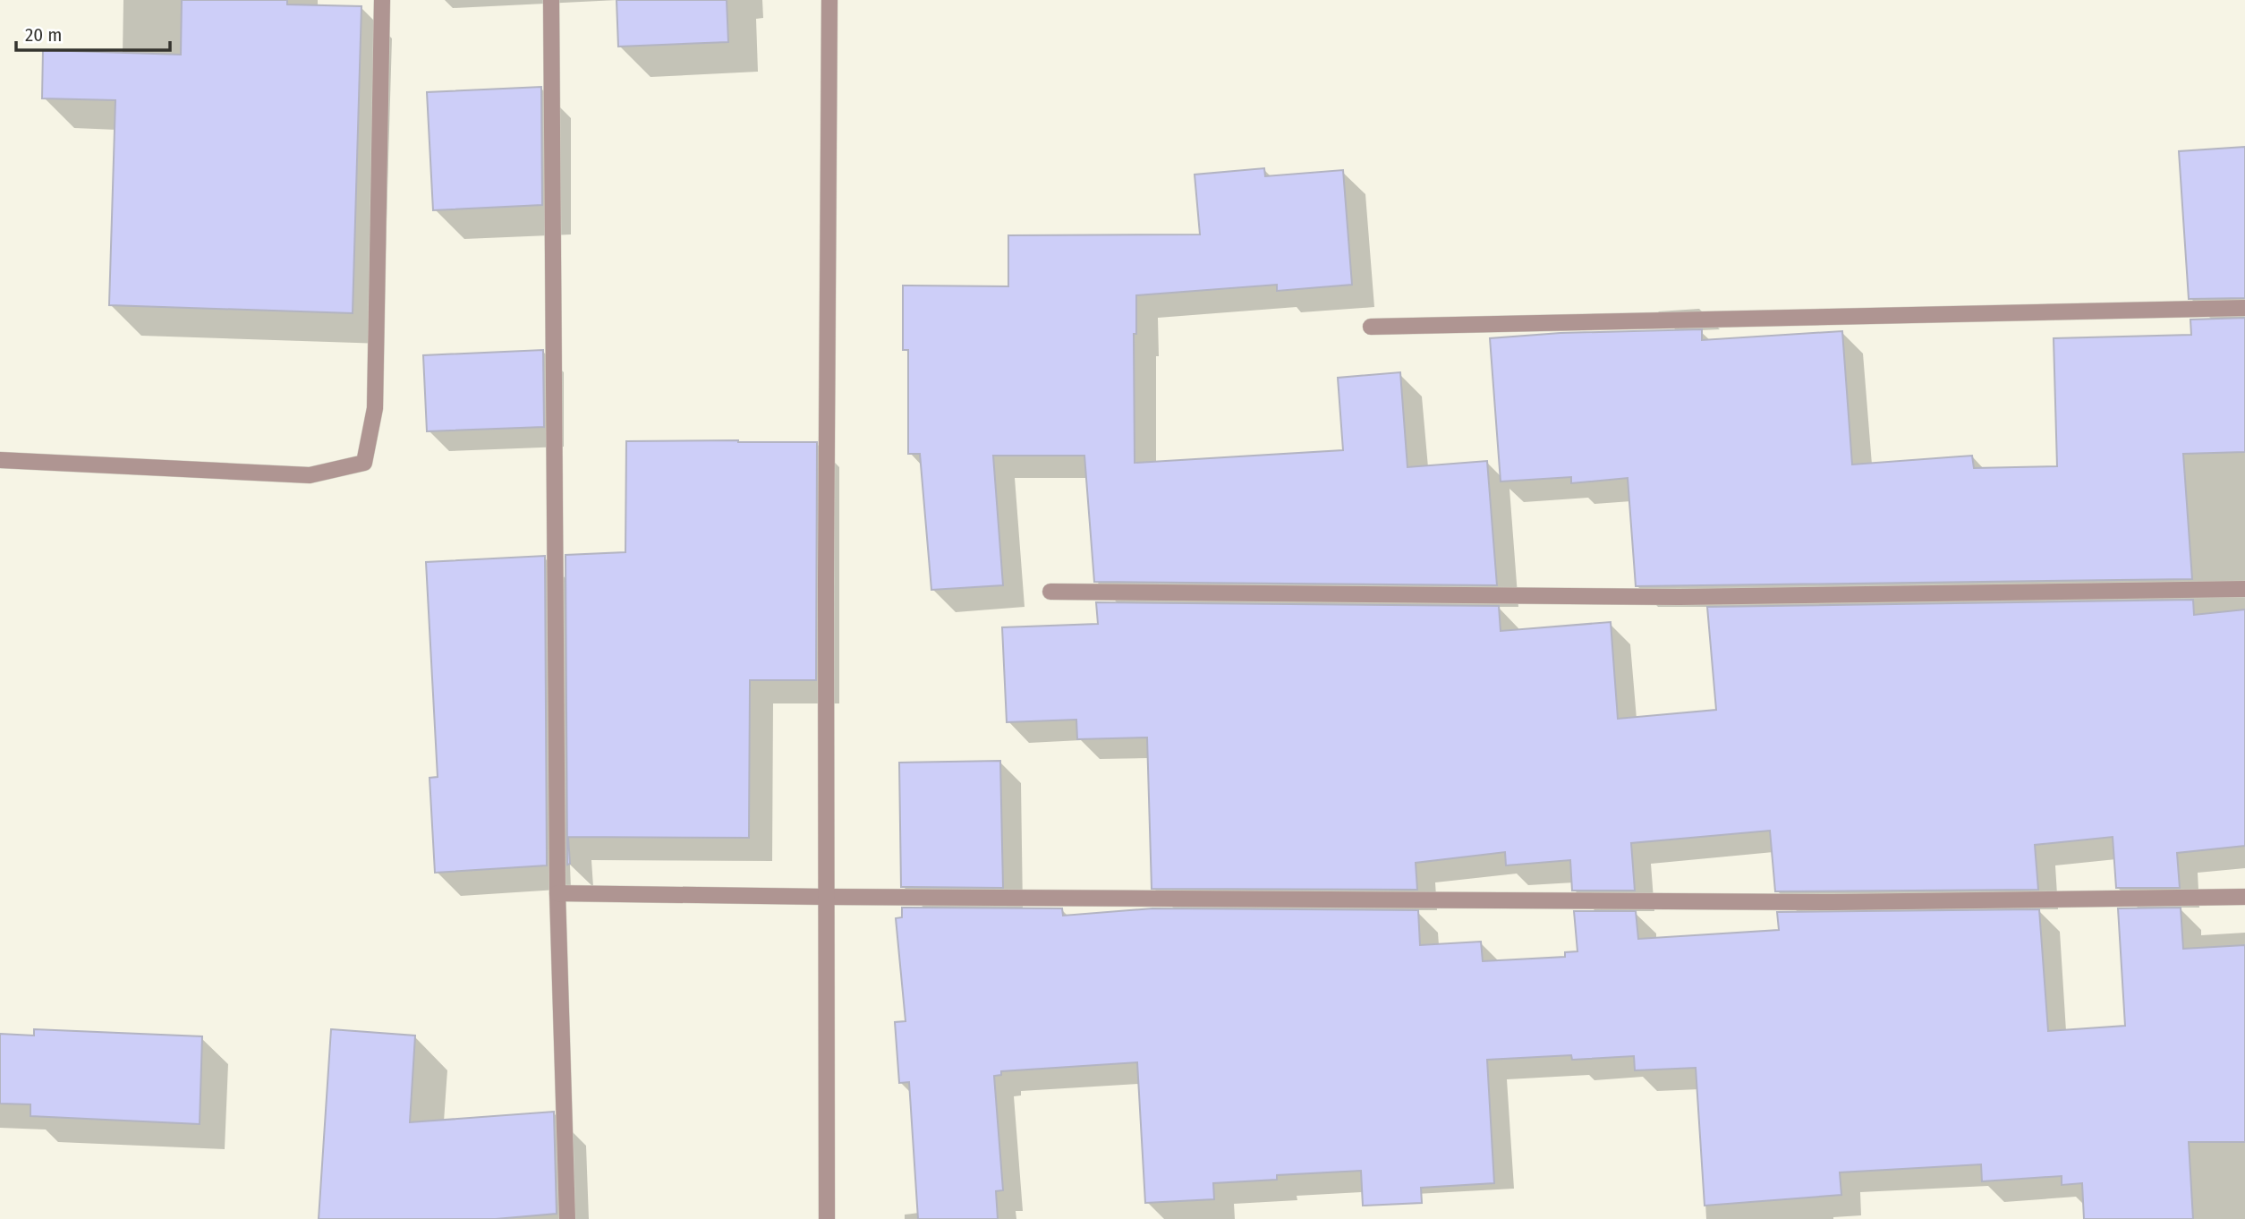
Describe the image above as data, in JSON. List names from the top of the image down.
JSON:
{
  "scale_bar": "20 m"
}
